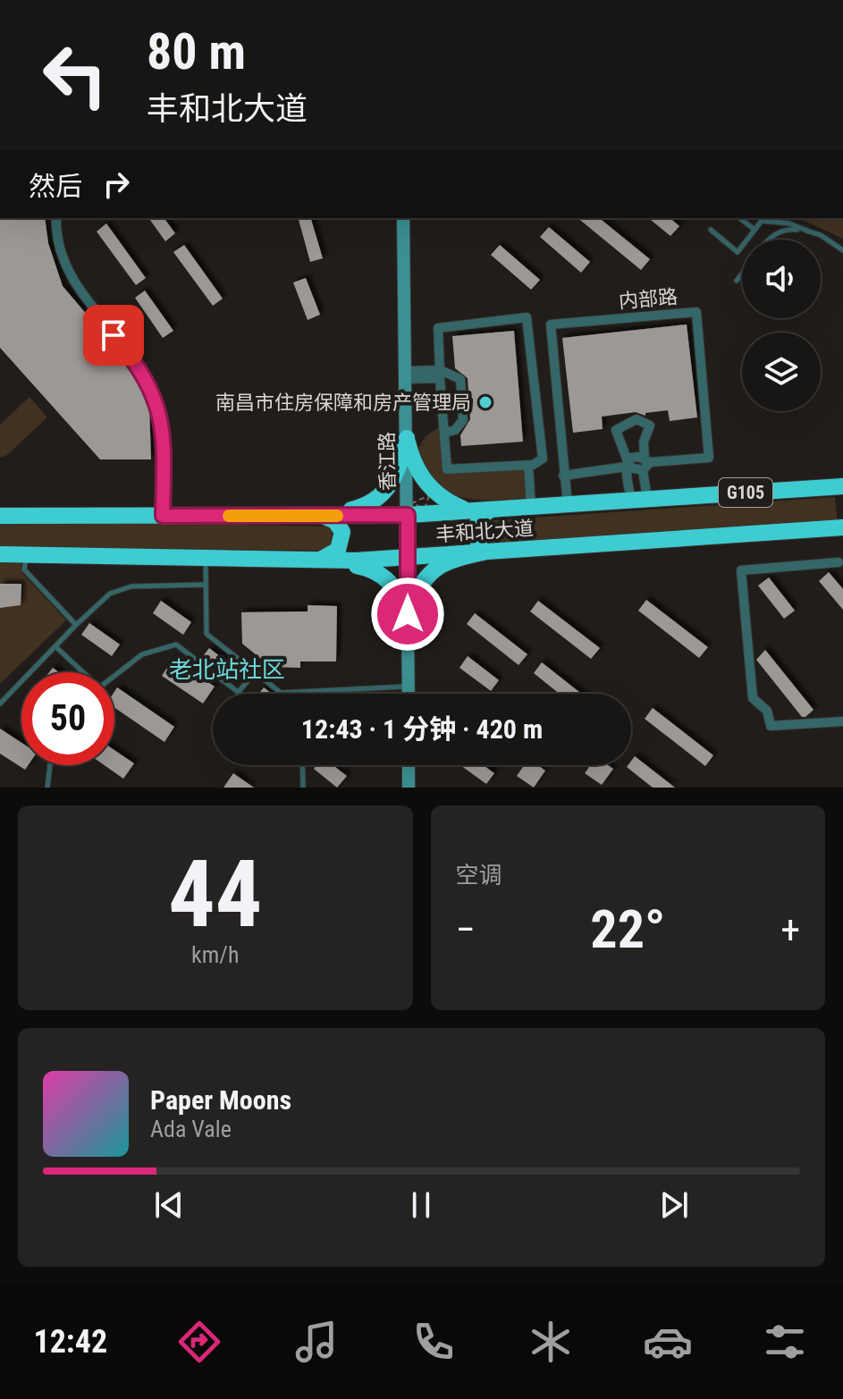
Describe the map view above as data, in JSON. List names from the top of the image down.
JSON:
{
  "streets": {
    "highway": ["G105", "丰和北大道"],
    "main road": ["香江路"],
    "street": ["内部路"]
  },
  "crossings": [
    ["内部路", "丰和北大道"],
    ["香江路", "丰和北大道"]
  ],
  "districts": ["老北站社区"],
  "places": ["南昌市住房保障和房产管理局"],
  "page": {
    "turn": ["80 m", "丰和北大道"],
    "then": "然后",
    "limit": "50",
    "trip": "12:43 · 1 分钟 · 420 m",
    "tile": [
      ["44", "km/h"],
      "空调"
    ],
    "heat": ["−", "22°", "+"],
    "song": ["Paper Moons", "Ada Vale"],
    "tabs": "12:42"
  }
}
